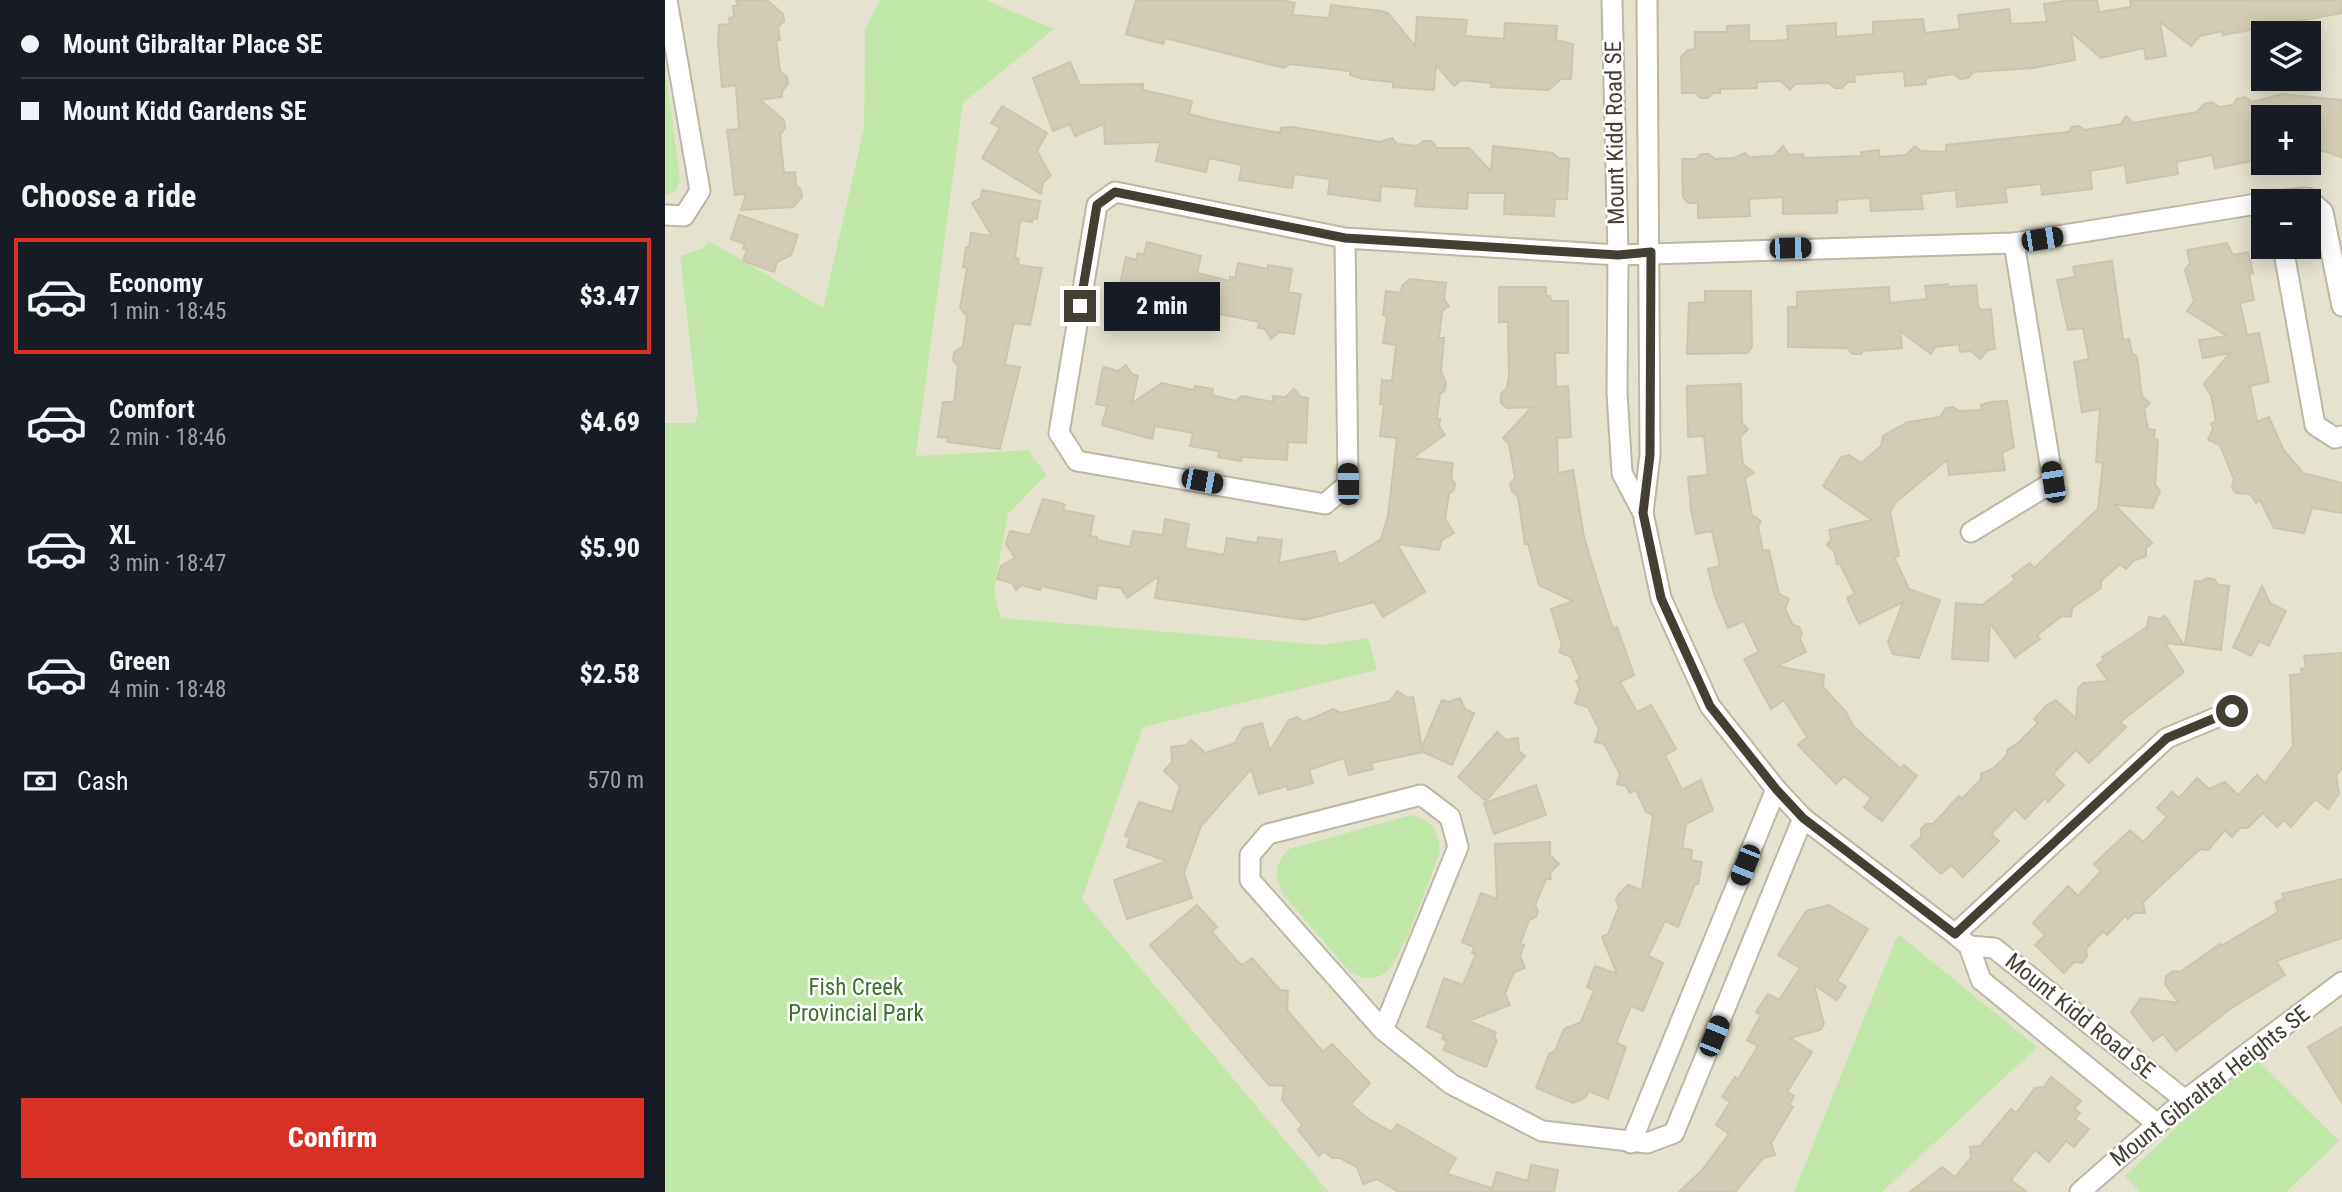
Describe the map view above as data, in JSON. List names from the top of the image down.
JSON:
{
  "streets": {
    "street": ["Mount Kidd Road SE", "Mount Gibraltar Heights SE"]
  },
  "crossings": [
    ["Mount Kidd Road SE", "Mount Gibraltar Heights SE"]
  ],
  "parks": ["Fish Creek Provincial Park"],
  "page": {
    "banner": ["Mount Gibraltar Place SE", "Mount Kidd Gardens SE"],
    "map_buttons": ["+", "−"],
    "heading": "Choose a ride",
    "list": [
      {
        "name": "Economy",
        "note": "1 min · 18:45",
        "value": "$3.47"
      },
      {
        "name": "Comfort",
        "note": "2 min · 18:46",
        "value": "$4.69"
      },
      {
        "name": "XL",
        "note": "3 min · 18:47",
        "value": "$5.90"
      },
      {
        "name": "Green",
        "note": "4 min · 18:48",
        "value": "$2.58"
      }
    ],
    "bubble": "2 min",
    "pay": ["Cash", "570 m"],
    "buttons": "Confirm"
  }
}
